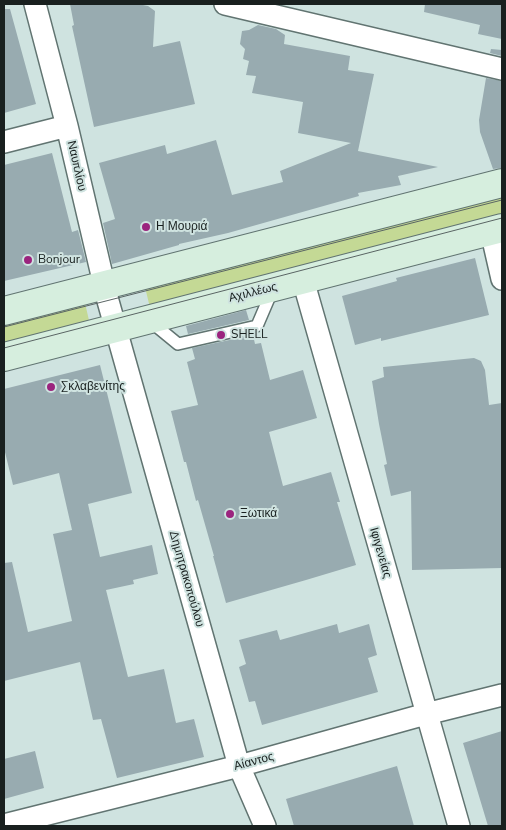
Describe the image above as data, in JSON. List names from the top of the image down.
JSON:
{
  "streets": {
    "main road": ["Αχιλλέως"],
    "street": [
      "Ναυπλίου",
      "Ιφιγενείας",
      "Δημητρακοπούλου",
      "Αίαντος"
    ]
  },
  "crossings": [
    ["Ναυπλίου", "Αχιλλέως"],
    ["Ναυπλίου", "Δημητρακοπούλου"],
    ["Αχιλλέως", "Ιφιγενείας"],
    ["Αχιλλέως", "Δημητρακοπούλου"],
    ["Ιφιγενείας", "Αίαντος"],
    ["Δημητρακοπούλου", "Αίαντος"]
  ],
  "places": [
    "Η Μουριά",
    "Bonjour",
    "SHELL",
    "Σκλαβενίτης",
    "Ξωτικά"
  ]
}
